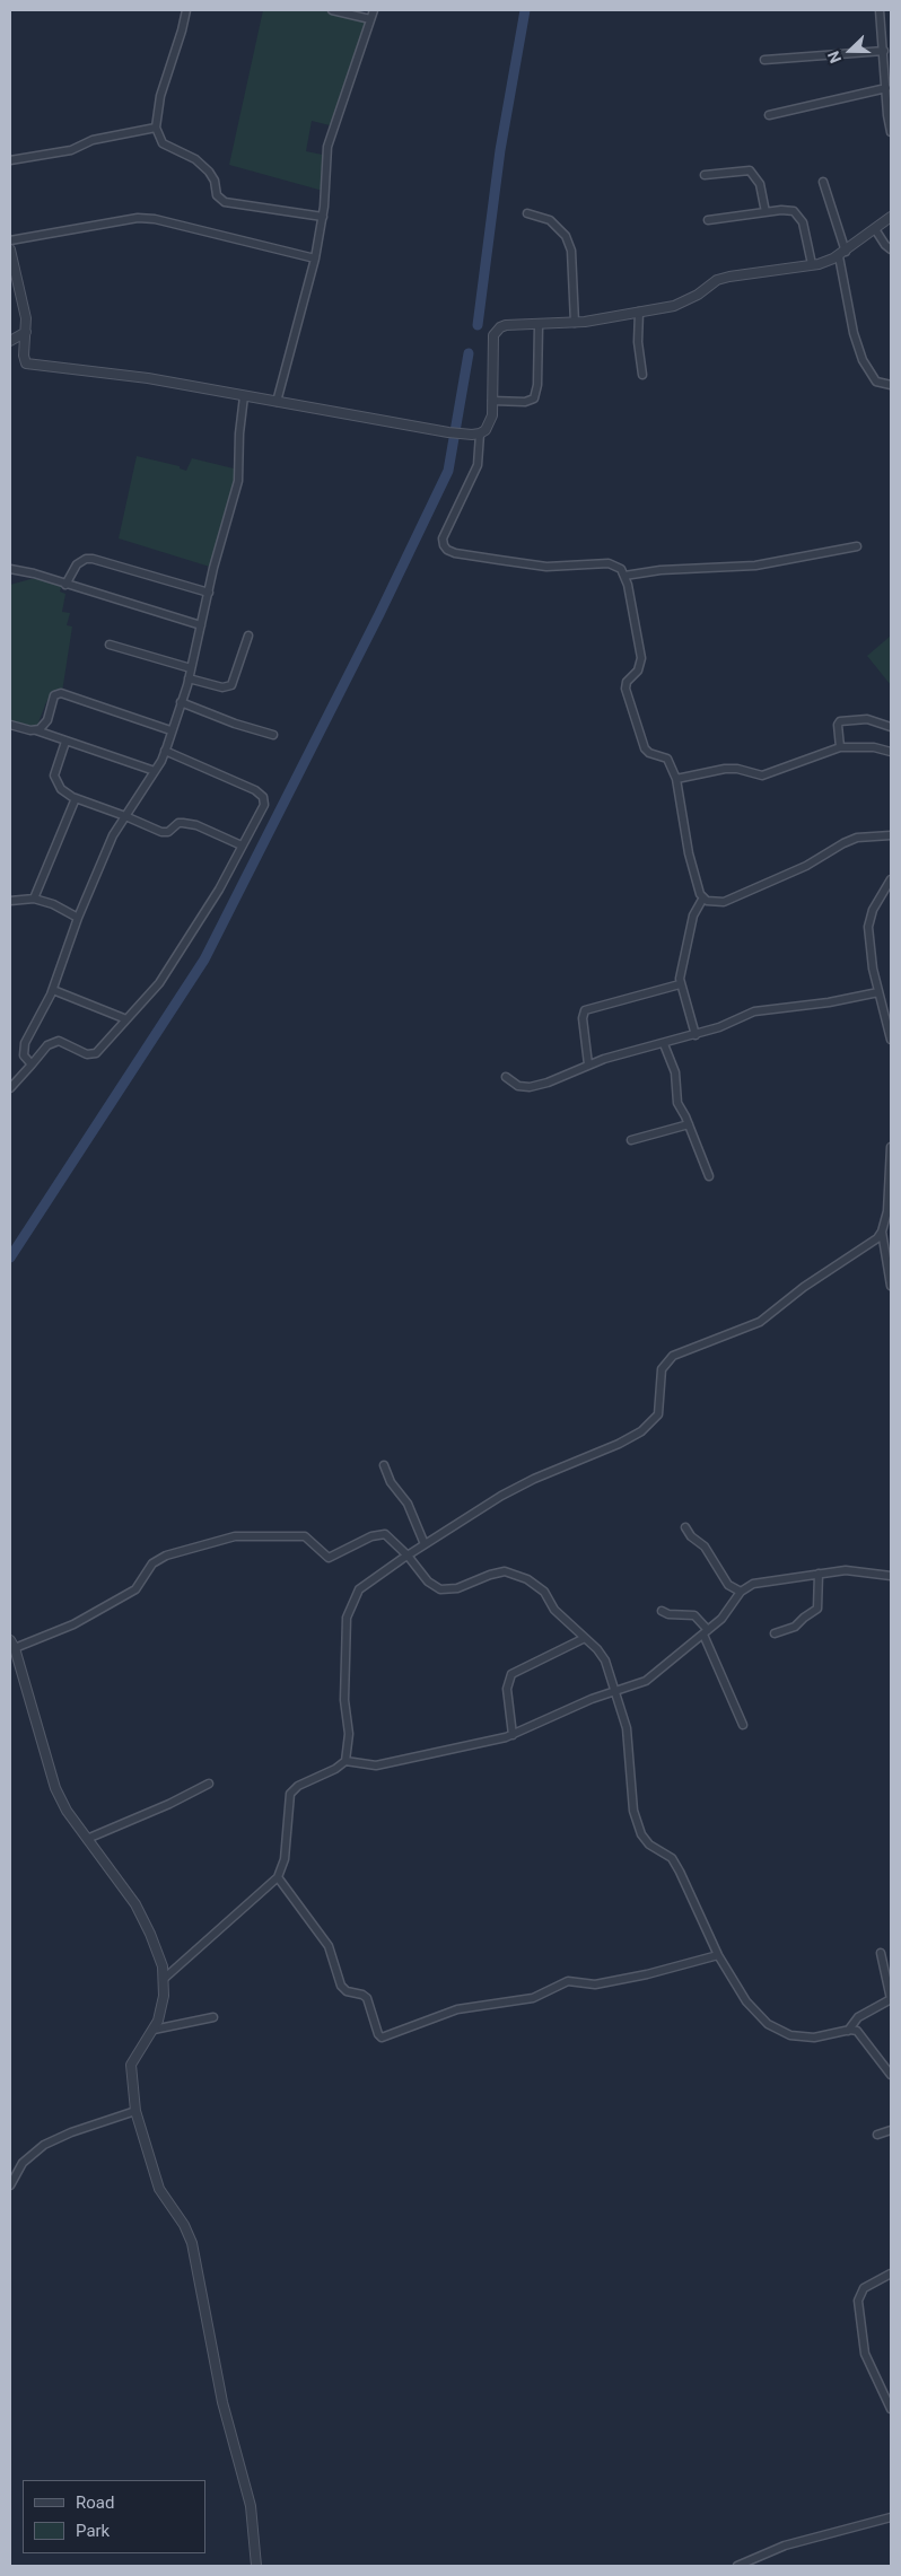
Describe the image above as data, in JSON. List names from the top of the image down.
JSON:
{
  "legend": ["Road", "Park"],
  "north": "left"
}
